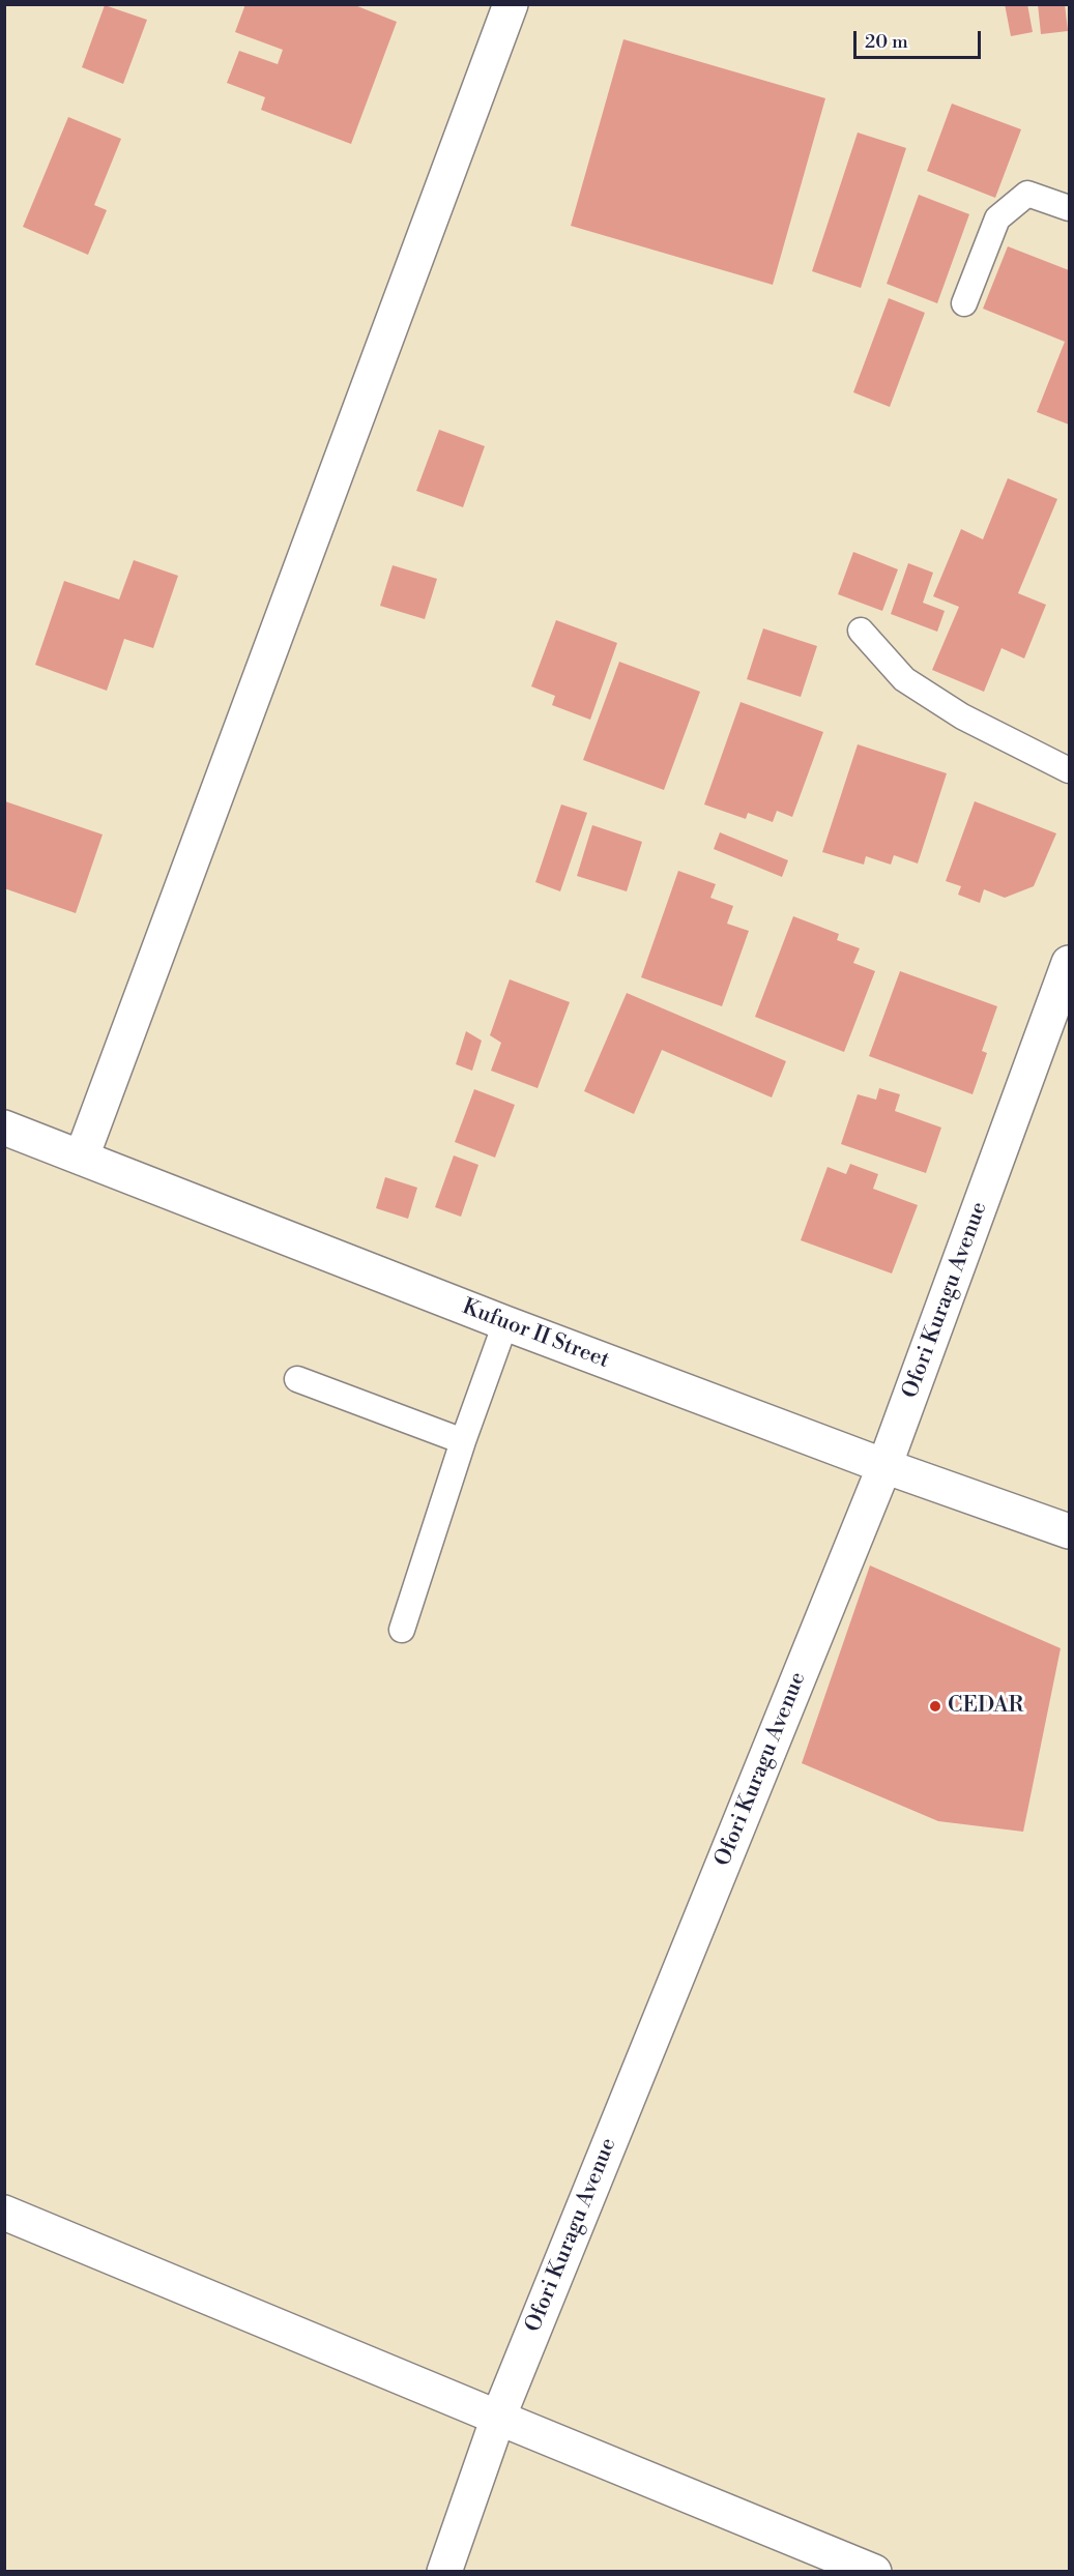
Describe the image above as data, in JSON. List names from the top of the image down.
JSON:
{
  "streets": {
    "street": ["Ofori Kuragu Avenue", "Kufuor II Street"]
  },
  "crossings": [
    ["Ofori Kuragu Avenue", "Kufuor II Street"]
  ],
  "places": ["CEDAR"],
  "scale_bar": "20 m"
}
